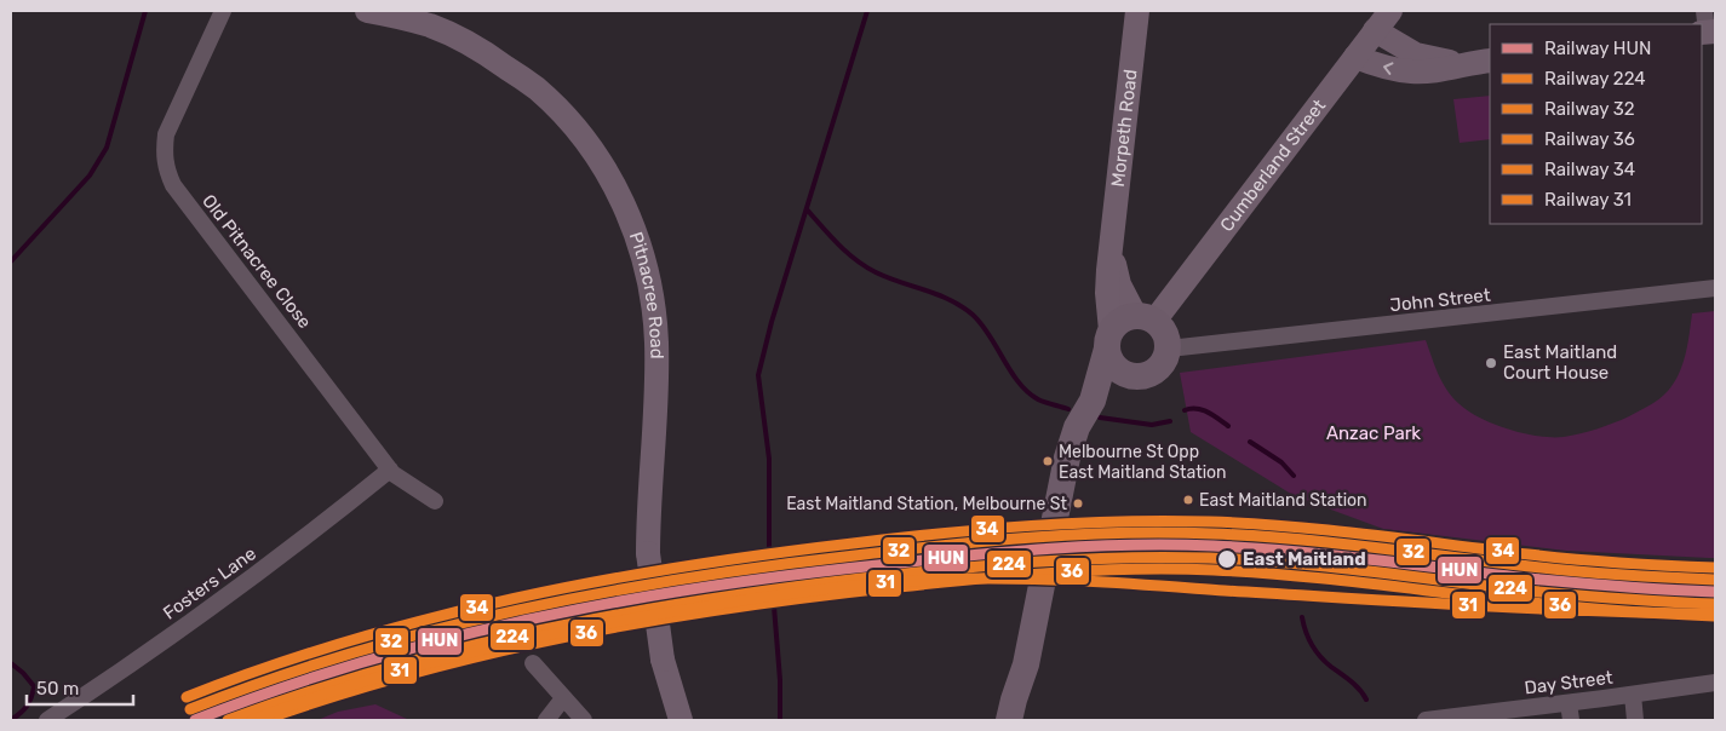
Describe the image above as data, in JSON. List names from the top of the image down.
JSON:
{
  "streets": {
    "main road": ["Morpeth Road", "Cumberland Street", "Pitnacree Road"],
    "street": [
      "Old Pitnacree Close",
      "John Street",
      "Fosters Lane",
      "Day Street"
    ]
  },
  "crossings": [
    ["Morpeth Road", "Cumberland Street"],
    ["Morpeth Road", "John Street"],
    ["Cumberland Street", "John Street"],
    ["Old Pitnacree Close", "Fosters Lane"]
  ],
  "parks": ["Anzac Park"],
  "places": [
    "East Maitland Court House",
    "Melbourne St Opp East Maitland Station",
    "East Maitland Station",
    "East Maitland Station, Melbourne St",
    "East Maitland"
  ],
  "lines": [
    "rail line 34",
    "rail line 32",
    "rail line HUN",
    "rail line 224",
    "rail line 36",
    "rail line 31"
  ],
  "legend": [
    "Railway HUN",
    "Railway 224",
    "Railway 32",
    "Railway 36",
    "Railway 34",
    "Railway 31"
  ],
  "scale_bar": "50 m"
}
